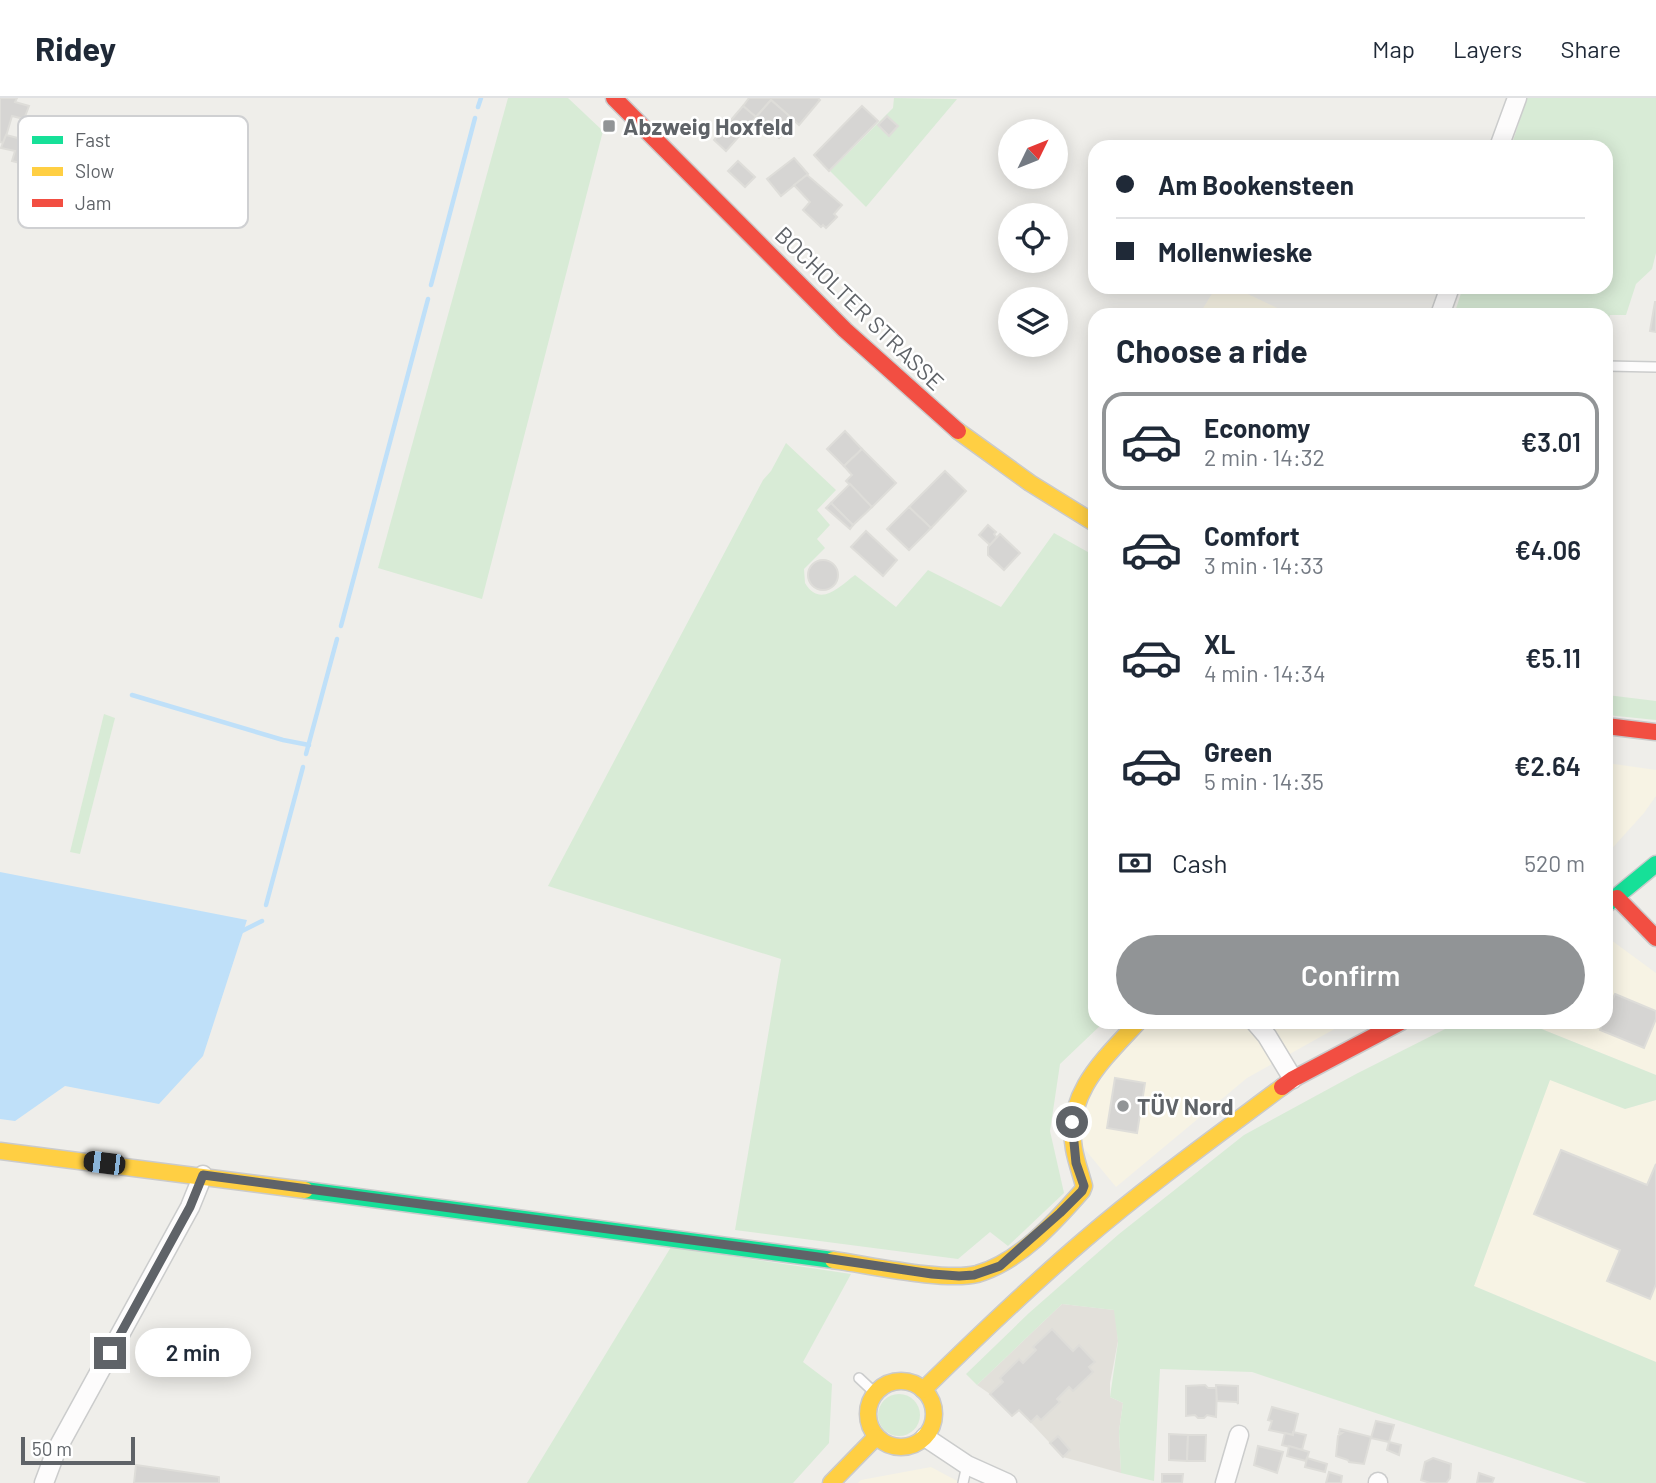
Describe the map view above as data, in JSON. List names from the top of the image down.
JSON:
{
  "streets": {
    "street": ["BOCHOLTER STRASSE"]
  },
  "places": {
    "transit": ["Abzweig Hoxfeld"],
    "other": ["TÜV Nord"]
  },
  "legend": ["Fast", "Slow", "Jam"],
  "scale_bar": "50 m",
  "north": "top right",
  "page": {
    "header": "Ridey",
    "nav": ["Map", "Layers", "Share"],
    "banner": ["Am Bookensteen", "Mollenwieske"],
    "heading": "Choose a ride",
    "list": [
      {
        "name": "Economy",
        "note": "2 min · 14:32",
        "value": "€3.01"
      },
      {
        "name": "Comfort",
        "note": "3 min · 14:33",
        "value": "€4.06"
      },
      {
        "name": "XL",
        "note": "4 min · 14:34",
        "value": "€5.11"
      },
      {
        "name": "Green",
        "note": "5 min · 14:35",
        "value": "€2.64"
      }
    ],
    "pay": ["Cash", "520 m"],
    "buttons": "Confirm",
    "bubble": "2 min",
    "scale": "50 m"
  }
}
